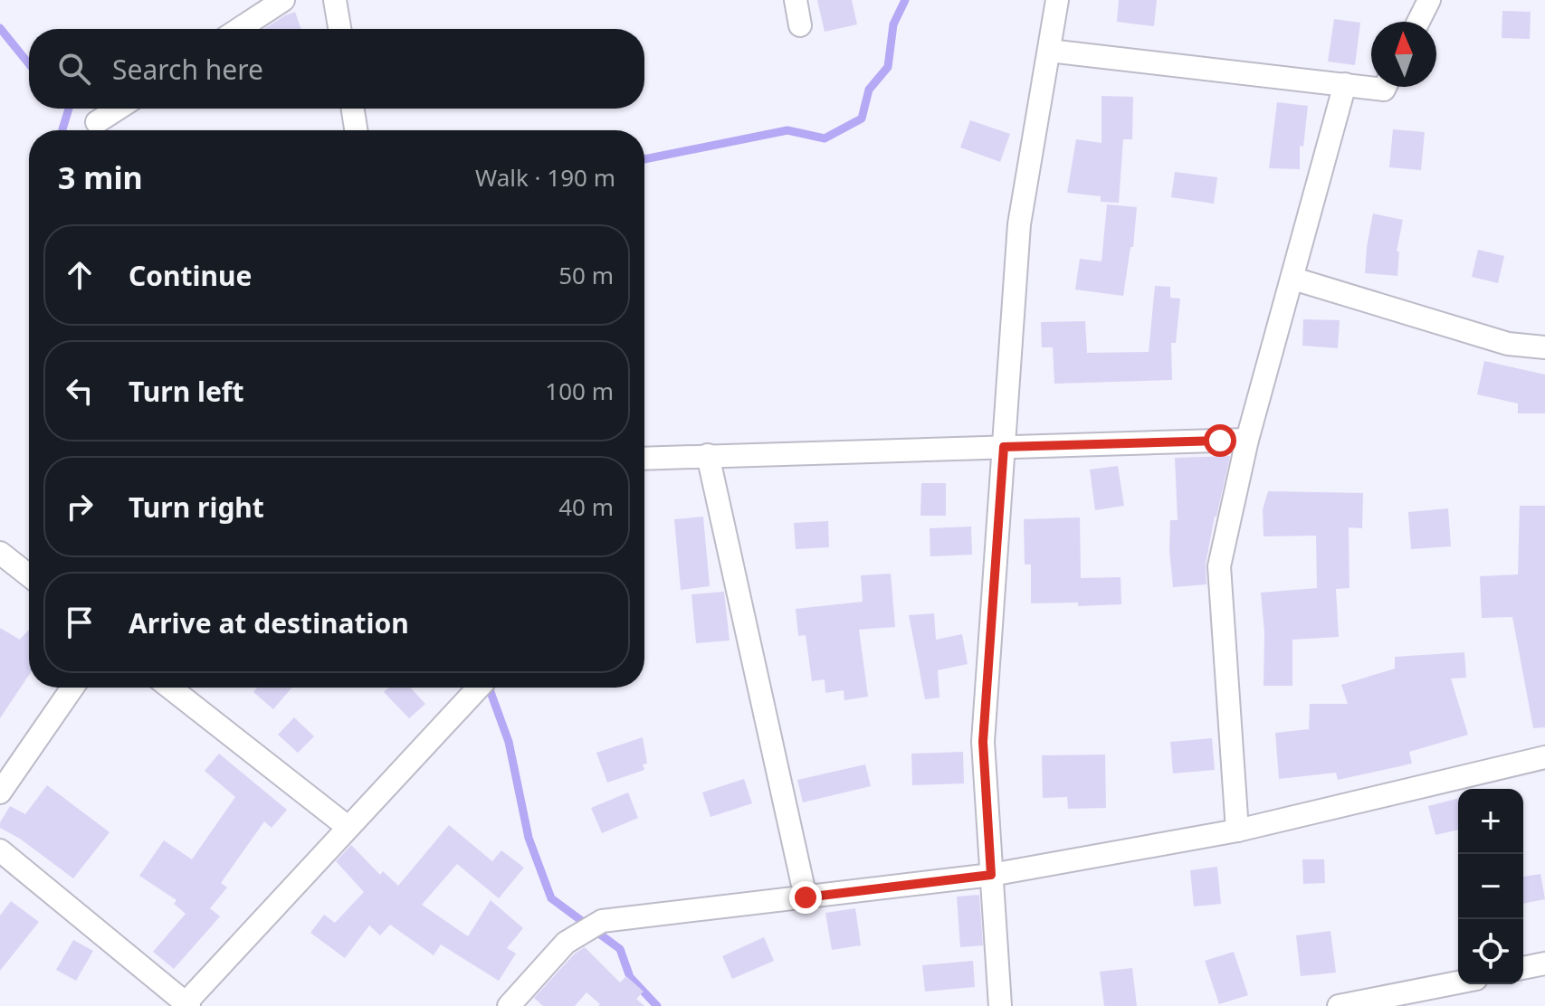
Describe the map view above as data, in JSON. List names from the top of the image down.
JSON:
{
  "north": "top",
  "page": {
    "search": "Search here",
    "heading": ["3 min", "Walk · 190 m"],
    "list": [
      ["Continue", "50 m"],
      ["Turn left", "100 m"],
      ["Turn right", "40 m"],
      "Arrive at destination"
    ],
    "map_buttons": ["+", "−"]
  }
}
